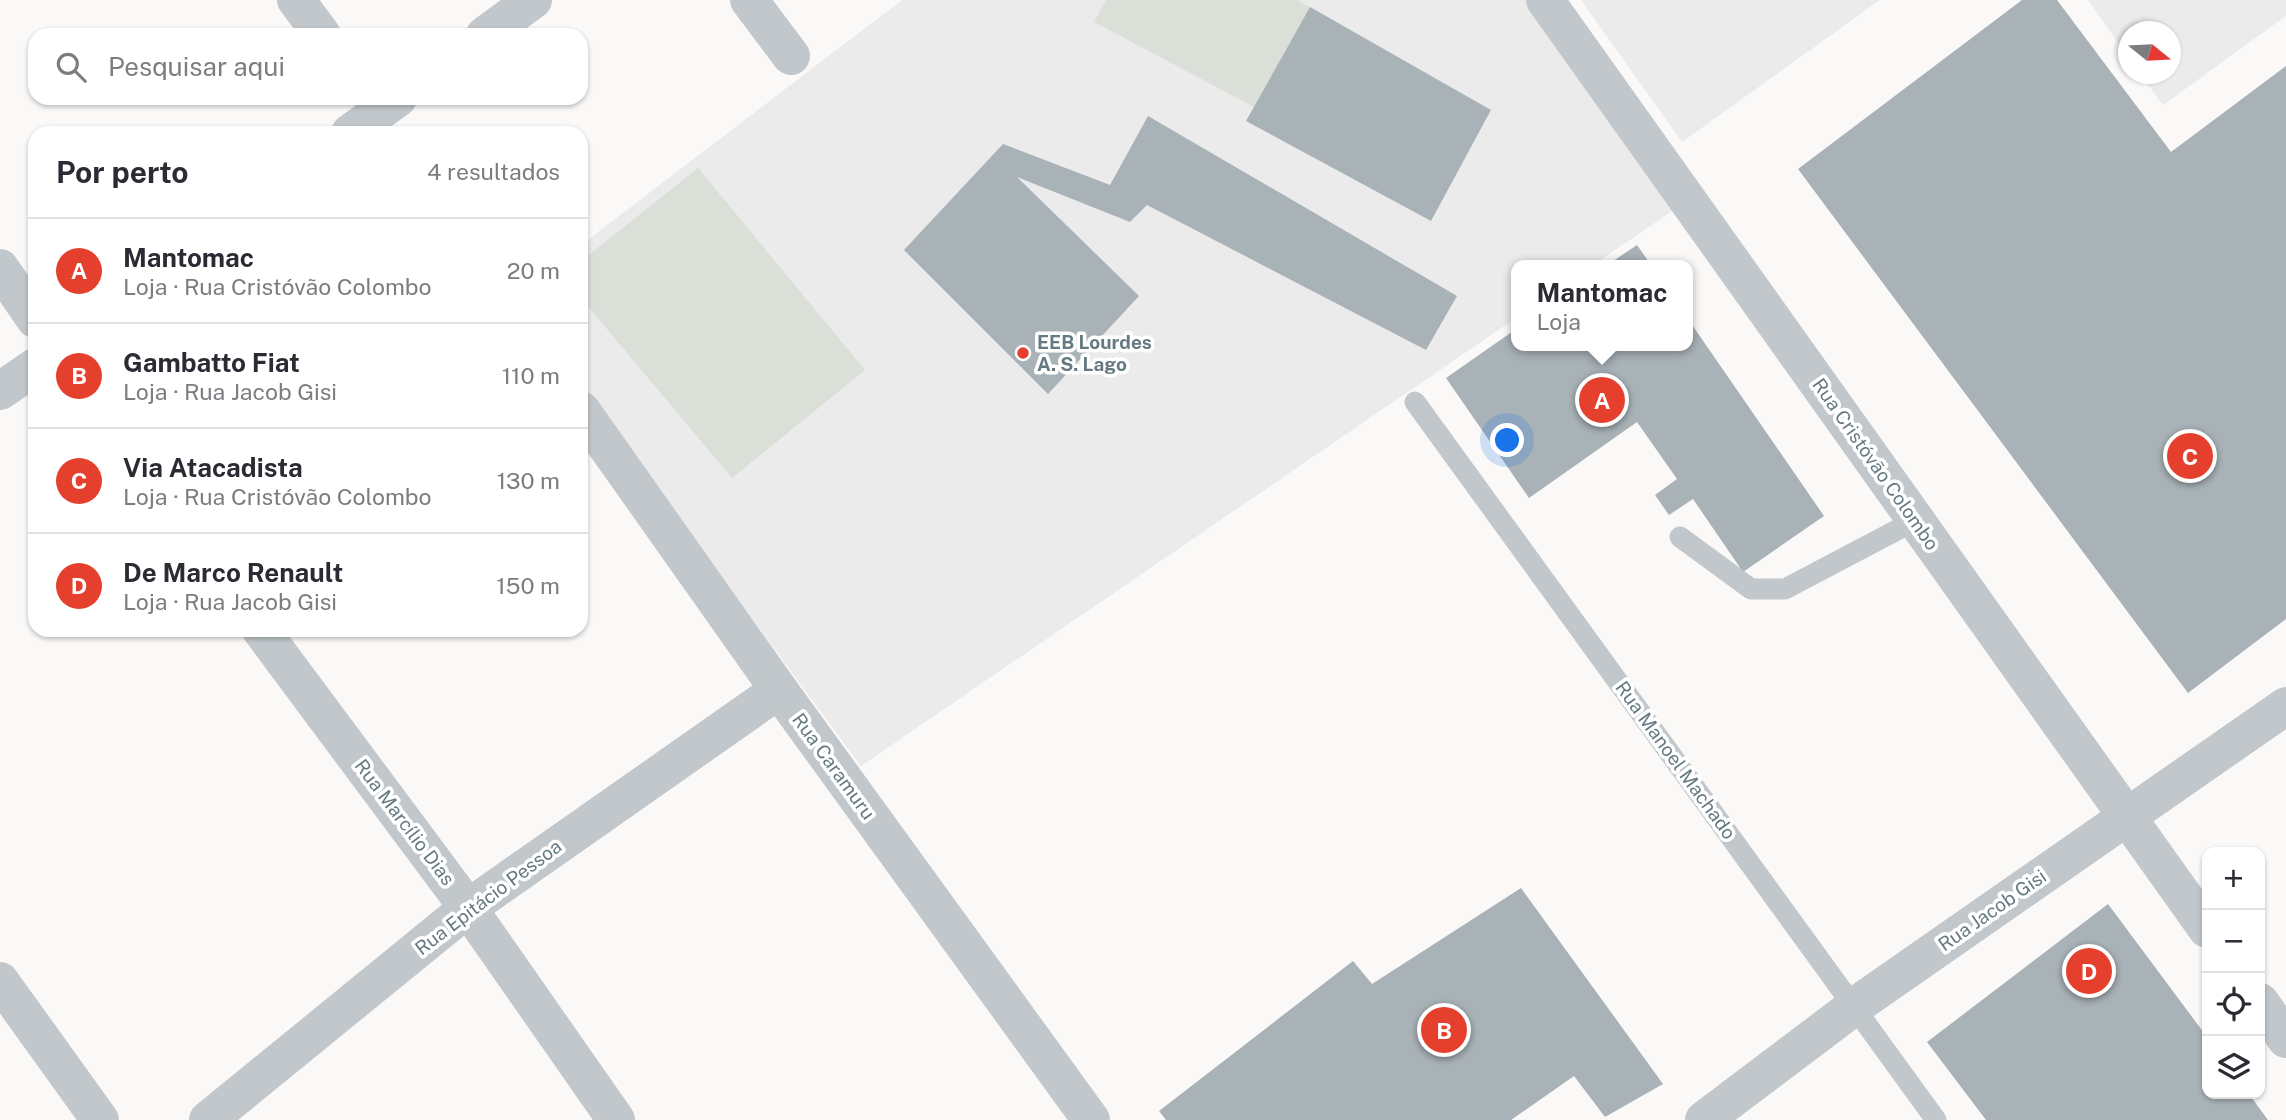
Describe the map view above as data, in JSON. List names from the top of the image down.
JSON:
{
  "streets": {
    "street": [
      "Rua Cristóvão Colombo",
      "Rua Caramuru",
      "Rua Marcílio Dias",
      "Rua Epitácio Pessoa",
      "Rua Jacob Gisi"
    ],
    "lane": ["Rua Manoel Machado"]
  },
  "crossings": [
    ["Rua Cristóvão Colombo", "Rua Jacob Gisi"],
    ["Rua Manoel Machado", "Rua Jacob Gisi"],
    ["Rua Caramuru", "Rua Epitácio Pessoa"],
    ["Rua Marcílio Dias", "Rua Epitácio Pessoa"]
  ],
  "places": ["EEB Lourdes A. S. Lago"],
  "north": "right",
  "page": {
    "search": "Pesquisar aqui",
    "heading": ["Por perto", "4 resultados"],
    "list": [
      {
        "mark": "A",
        "name": "Mantomac",
        "note": "Loja · Rua Cristóvão Colombo",
        "value": "20 m"
      },
      {
        "mark": "B",
        "name": "Gambatto Fiat",
        "note": "Loja · Rua Jacob Gisi",
        "value": "110 m"
      },
      {
        "mark": "C",
        "name": "Via Atacadista",
        "note": "Loja · Rua Cristóvão Colombo",
        "value": "130 m"
      },
      {
        "mark": "D",
        "name": "De Marco Renault",
        "note": "Loja · Rua Jacob Gisi",
        "value": "150 m"
      }
    ],
    "popup": ["Mantomac", "Loja"],
    "pins": [
      "A",
      "C",
      "D",
      "B"
    ],
    "map_buttons": ["+", "−"]
  }
}
